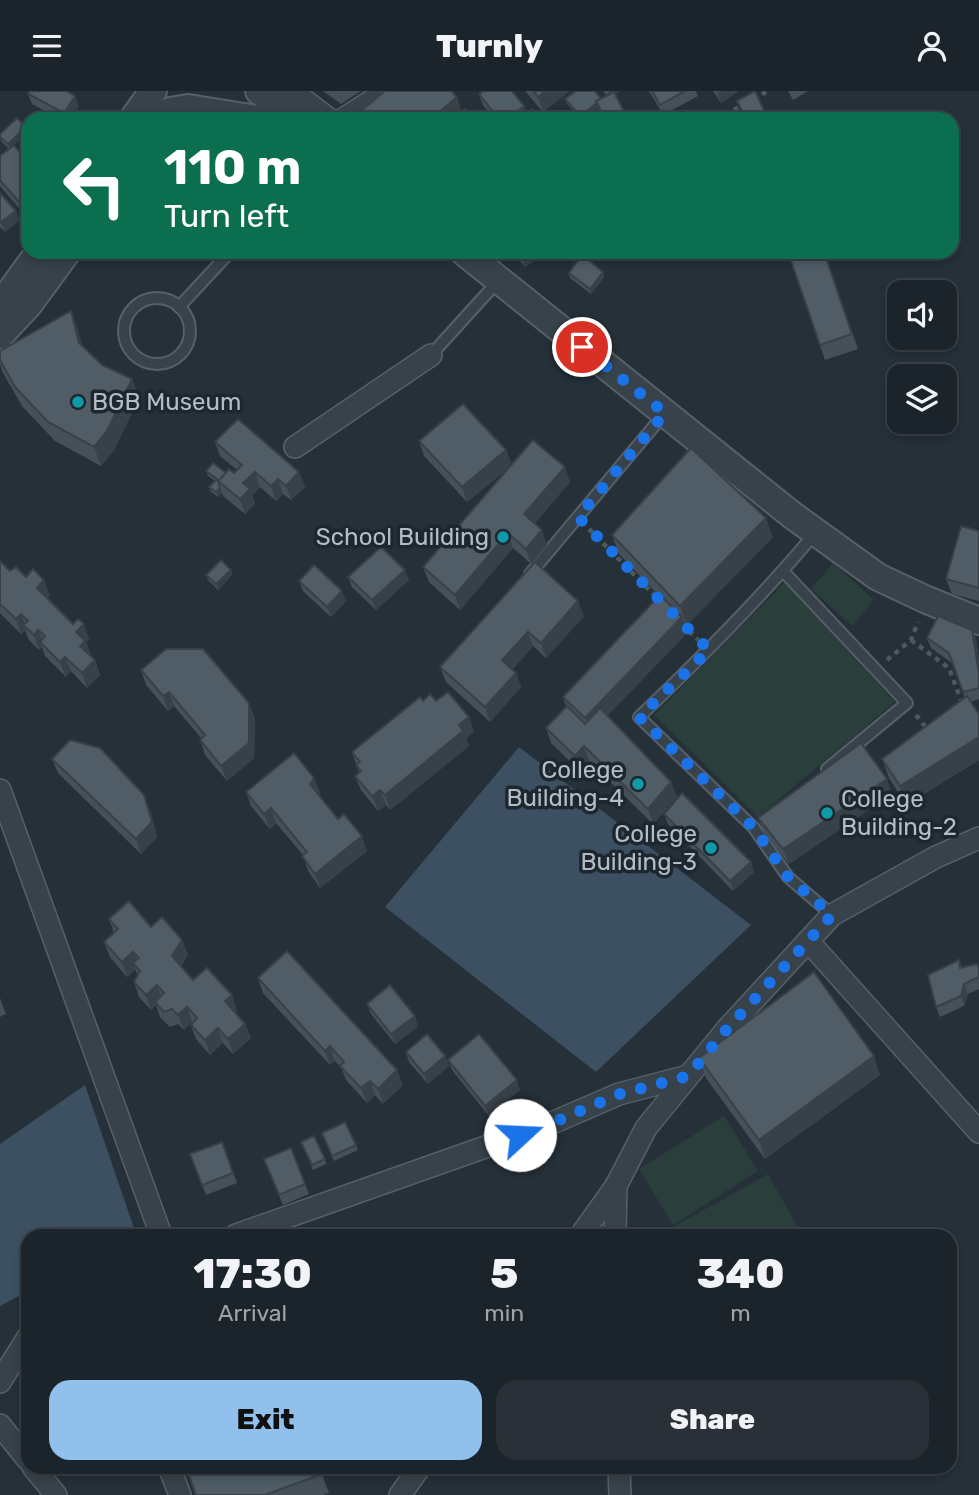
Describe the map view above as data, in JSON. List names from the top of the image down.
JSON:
{
  "places": [
    "BGB Museum",
    "School Building",
    "College Building-4",
    "College Building-2",
    "College Building-3"
  ],
  "page": {
    "header": "Turnly",
    "turn": ["110 m", "Turn left"],
    "eta": [
      "17:30",
      "Arrival",
      "5",
      "min",
      "340",
      "m"
    ],
    "buttons": ["Exit", "Share"]
  }
}
